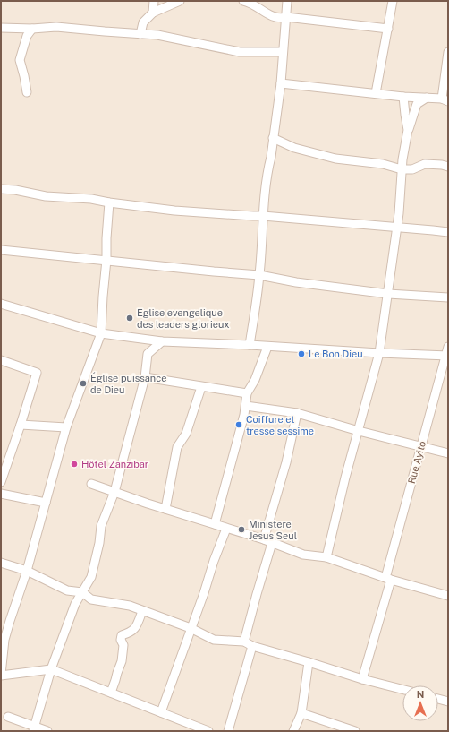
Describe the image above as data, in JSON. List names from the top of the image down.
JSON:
{
  "streets": {
    "street": ["Rue Ayito"]
  },
  "places": [
    "Eglise evengelique des leaders glorieux",
    "Le Bon Dieu",
    "Église puissance de Dieu",
    "Coiffure et tresse sessime",
    "Hôtel Zanzibar",
    "Ministere Jesus Seul"
  ],
  "north": "top"
}
